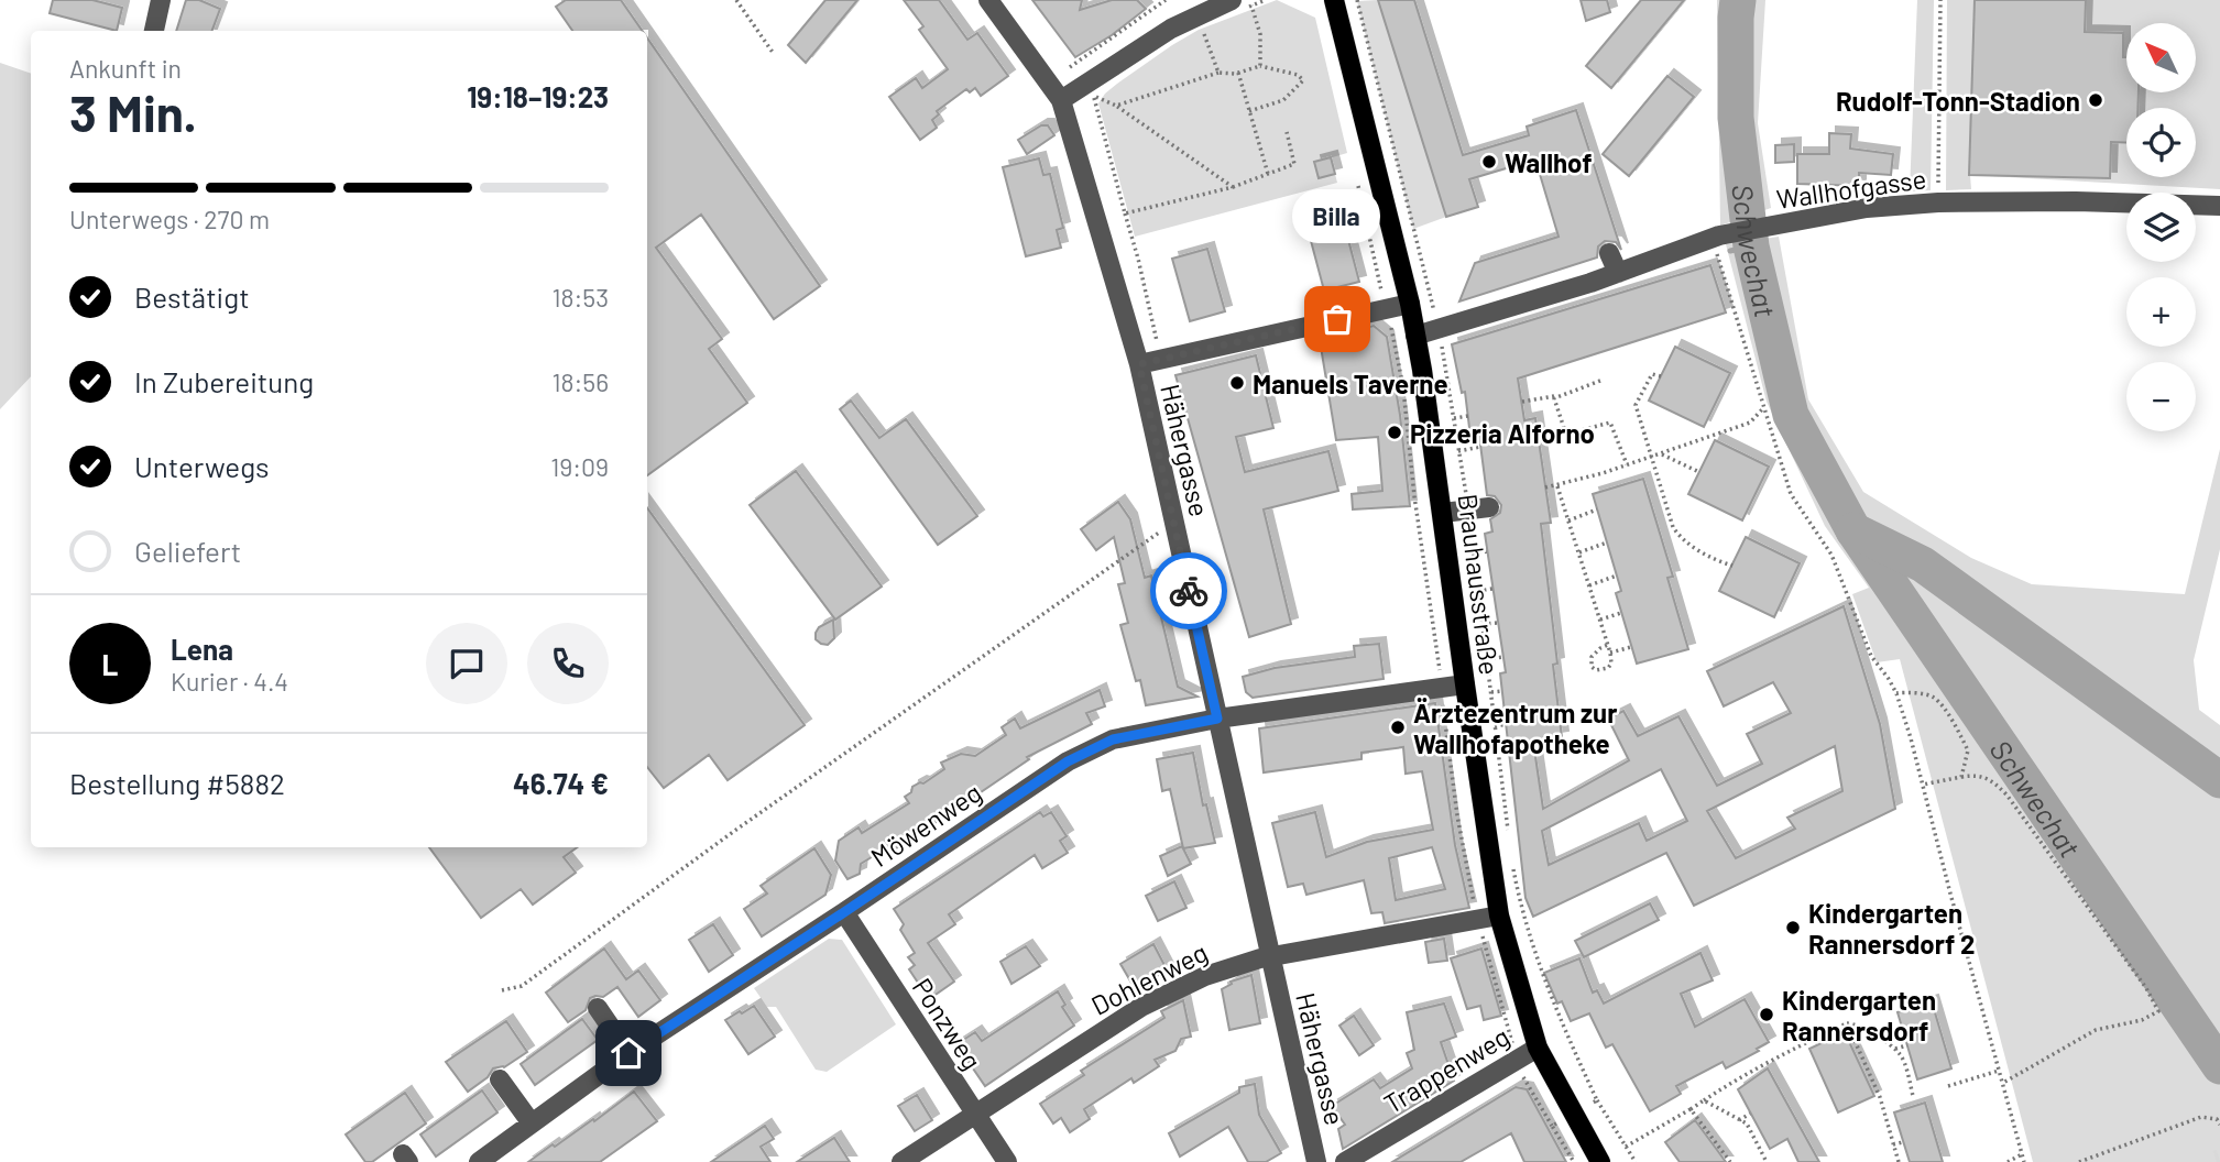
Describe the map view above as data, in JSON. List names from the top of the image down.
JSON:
{
  "streets": {
    "main road": ["Brauhausstraße"],
    "street": [
      "Wallhofgasse",
      "Hähergasse",
      "Möwenweg",
      "Dohlenweg",
      "Ponzweg",
      "Trappenweg"
    ]
  },
  "crossings": [
    ["Wallhofgasse", "Brauhausstraße"],
    ["Hähergasse", "Möwenweg"],
    ["Hähergasse", "Dohlenweg"],
    ["Brauhausstraße", "Möwenweg"],
    ["Brauhausstraße", "Dohlenweg"],
    ["Brauhausstraße", "Trappenweg"],
    ["Möwenweg", "Ponzweg"],
    ["Dohlenweg", "Ponzweg"]
  ],
  "water": ["Schwechat"],
  "places": [
    "Rudolf-Tonn-Stadion",
    "Wallhof",
    "Billa",
    "Manuels Taverne",
    "Pizzeria Alforno",
    "Ärztezentrum zur Wallhofapotheke",
    "Kindergarten Rannersdorf 2",
    "Kindergarten Rannersdorf"
  ],
  "north": "top left",
  "page": {
    "map_buttons": ["+", "−"],
    "heading": ["3 Min.", "Ankunft in", "19:18–19:23"],
    "panel": [
      "Lena",
      "Kurier · 4.4",
      "Bestellung #5882",
      "46.74 €"
    ],
    "bar": "Unterwegs · 270 m",
    "bubble": "Billa",
    "list": [
      ["Bestätigt", "18:53"],
      ["In Zubereitung", "18:56"],
      ["Unterwegs", "19:09"],
      "Geliefert"
    ],
    "round": "L"
  }
}
